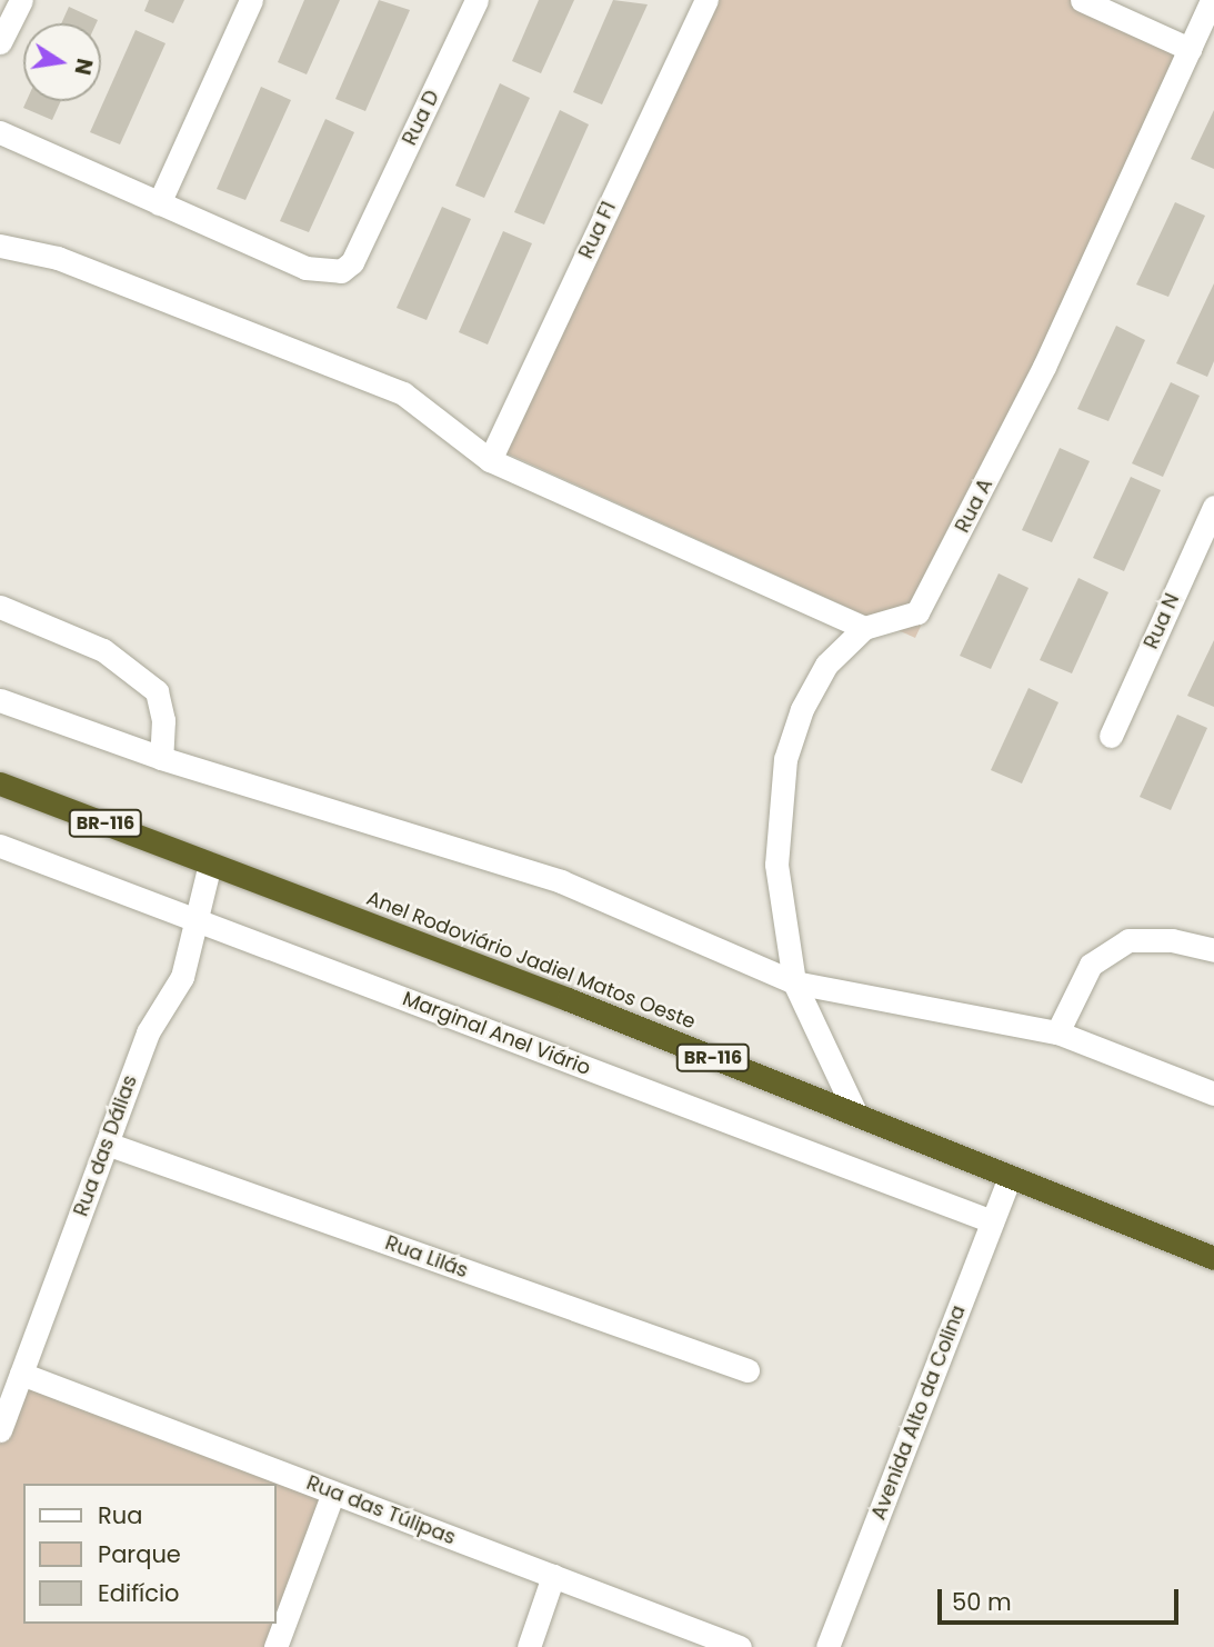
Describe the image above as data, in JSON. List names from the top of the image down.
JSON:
{
  "streets": {
    "highway": ["BR-116", "Anel Rodoviário Jadiel Matos Oeste"],
    "street": [
      "Rua D",
      "Rua F1",
      "Rua A",
      "Rua N",
      "Marginal Anel Viário",
      "Rua das Dálias",
      "Rua Lilás",
      "Avenida Alto da Colina",
      "Rua das Túlipas"
    ]
  },
  "crossings": [
    ["Anel Rodoviário Jadiel Matos Oeste", "Rua das Dálias"],
    ["Anel Rodoviário Jadiel Matos Oeste", "Avenida Alto da Colina"],
    ["Marginal Anel Viário", "Rua das Dálias"],
    ["Marginal Anel Viário", "Avenida Alto da Colina"],
    ["Rua das Dálias", "Rua Lilás"],
    ["Rua das Dálias", "Rua das Túlipas"]
  ],
  "legend": ["Rua", "Parque", "Edifício"],
  "scale_bar": "50 m",
  "north": "right"
}
